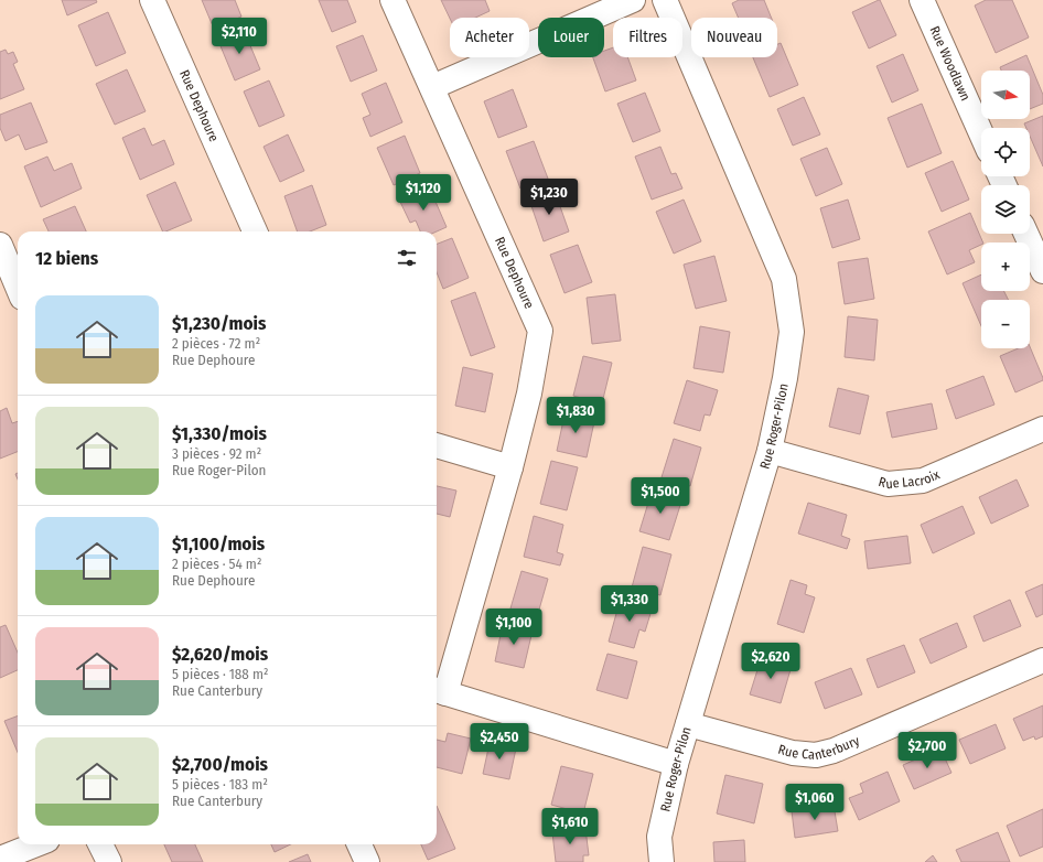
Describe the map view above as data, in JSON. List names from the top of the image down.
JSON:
{
  "streets": {
    "street": [
      "Rue Woodlawn",
      "Rue Dephoure",
      "Rue Roger-Pilon",
      "Rue Lacroix",
      "Rue Canterbury"
    ]
  },
  "crossings": [
    ["Rue Roger-Pilon", "Rue Lacroix"],
    ["Rue Roger-Pilon", "Rue Canterbury"]
  ],
  "north": "right",
  "page": {
    "price": [
      "$2,110",
      "$1,120",
      "$1,230",
      "$1,830",
      "$1,500",
      "$1,330",
      "$1,100",
      "$2,620",
      "$2,450",
      "$2,700",
      "$1,060",
      "$1,610"
    ],
    "chip": [
      "Acheter",
      "Louer",
      "Filtres",
      "Nouveau"
    ],
    "map_buttons": ["+", "−"],
    "heading": "12 biens",
    "list": [
      {
        "name": "$1,230/mois",
        "note": "2 pièces · 72 m² · Rue Dephoure"
      },
      {
        "name": "$1,330/mois",
        "note": "3 pièces · 92 m² · Rue Roger-Pilon"
      },
      {
        "name": "$1,100/mois",
        "note": "2 pièces · 54 m² · Rue Dephoure"
      },
      {
        "name": "$2,620/mois",
        "note": "5 pièces · 188 m² · Rue Canterbury"
      },
      {
        "name": "$2,700/mois",
        "note": "5 pièces · 183 m² · Rue Canterbury"
      }
    ]
  }
}
